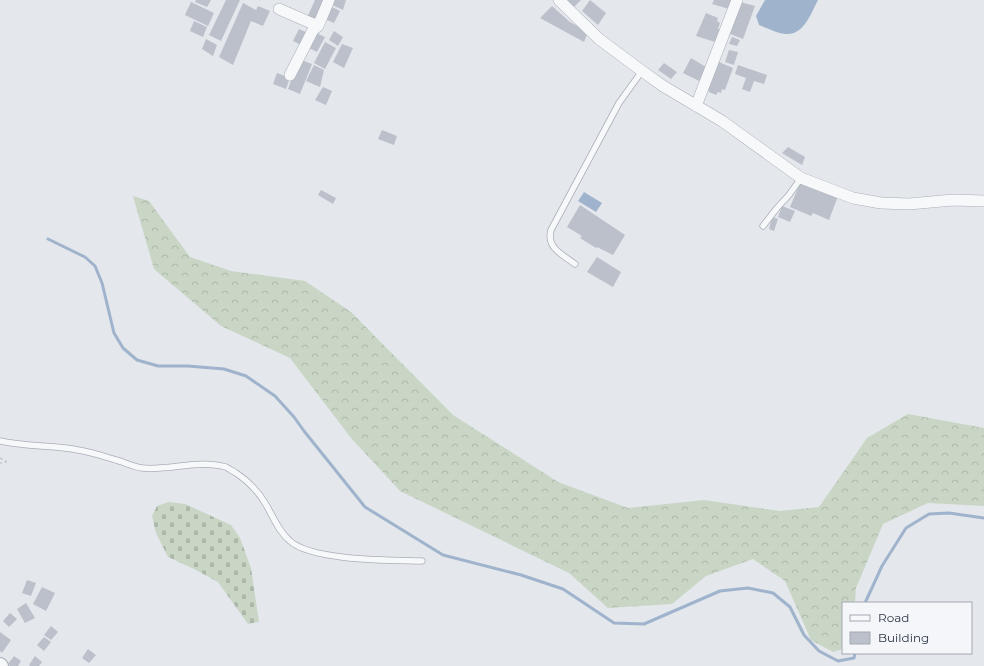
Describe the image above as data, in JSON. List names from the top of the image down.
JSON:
{
  "legend": ["Road", "Building"]
}
